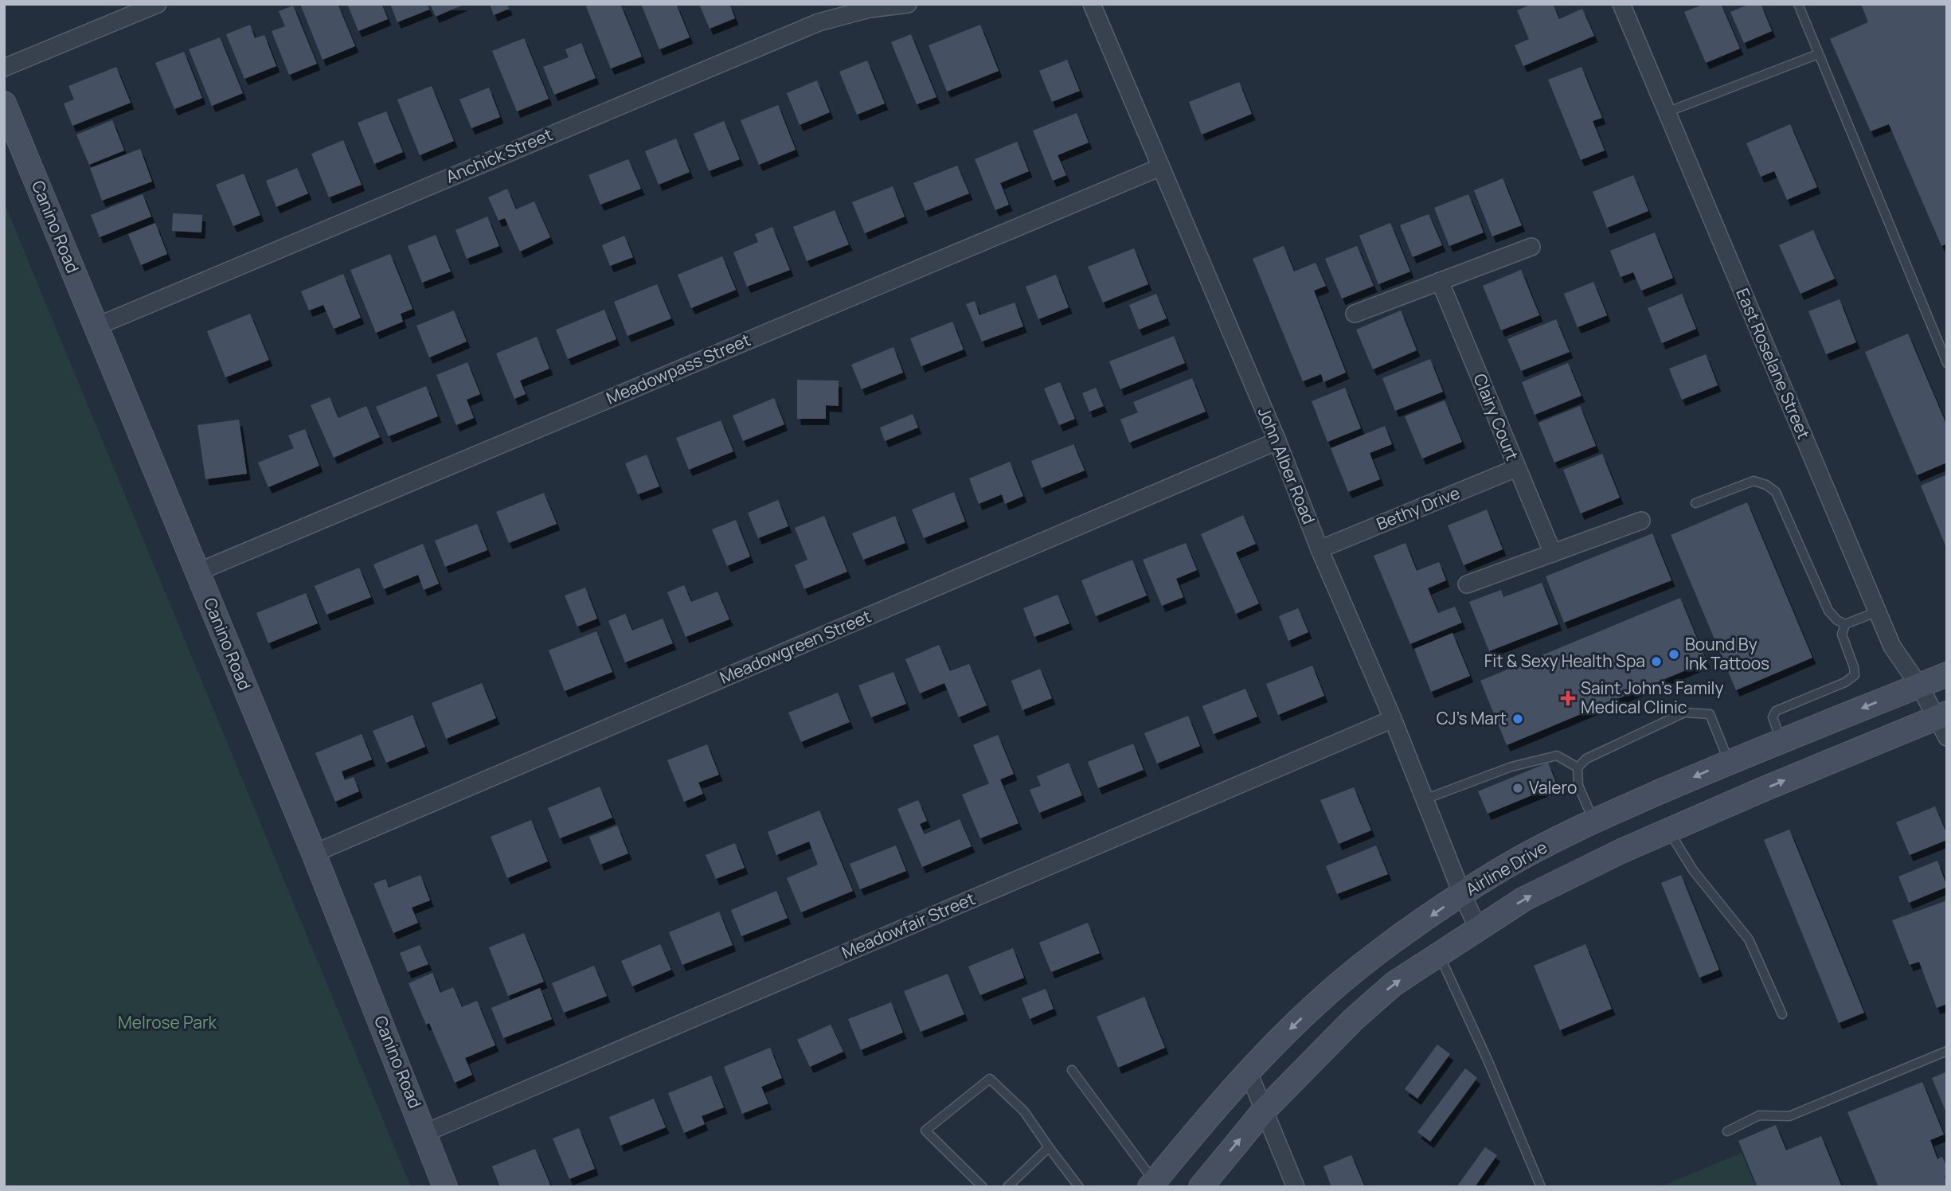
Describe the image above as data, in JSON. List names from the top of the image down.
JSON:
{
  "streets": {
    "main road": ["Canino Road", "Airline Drive"],
    "street": [
      "Anchick Street",
      "East Roselane Street",
      "Meadowpass Street",
      "Clairy Court",
      "John Alber Road",
      "Bethy Drive",
      "Meadowgreen Street",
      "Meadowfair Street"
    ]
  },
  "crossings": [
    ["Anchick Street", "Canino Road"],
    ["Canino Road", "Meadowpass Street"],
    ["Canino Road", "Meadowgreen Street"],
    ["Canino Road", "Meadowfair Street"],
    ["East Roselane Street", "Airline Drive"],
    ["Meadowpass Street", "John Alber Road"],
    ["Clairy Court", "Bethy Drive"],
    ["John Alber Road", "Bethy Drive"],
    ["John Alber Road", "Meadowgreen Street"],
    ["John Alber Road", "Airline Drive"],
    ["John Alber Road", "Meadowfair Street"]
  ],
  "parks": ["Melrose Park"],
  "places": {
    "other": [
      "Bound By Ink Tattoos",
      "Fit & Sexy Health Spa",
      "CJ's Mart",
      "Valero"
    ],
    "health": ["Saint John's Family Medical Clinic"]
  }
}
